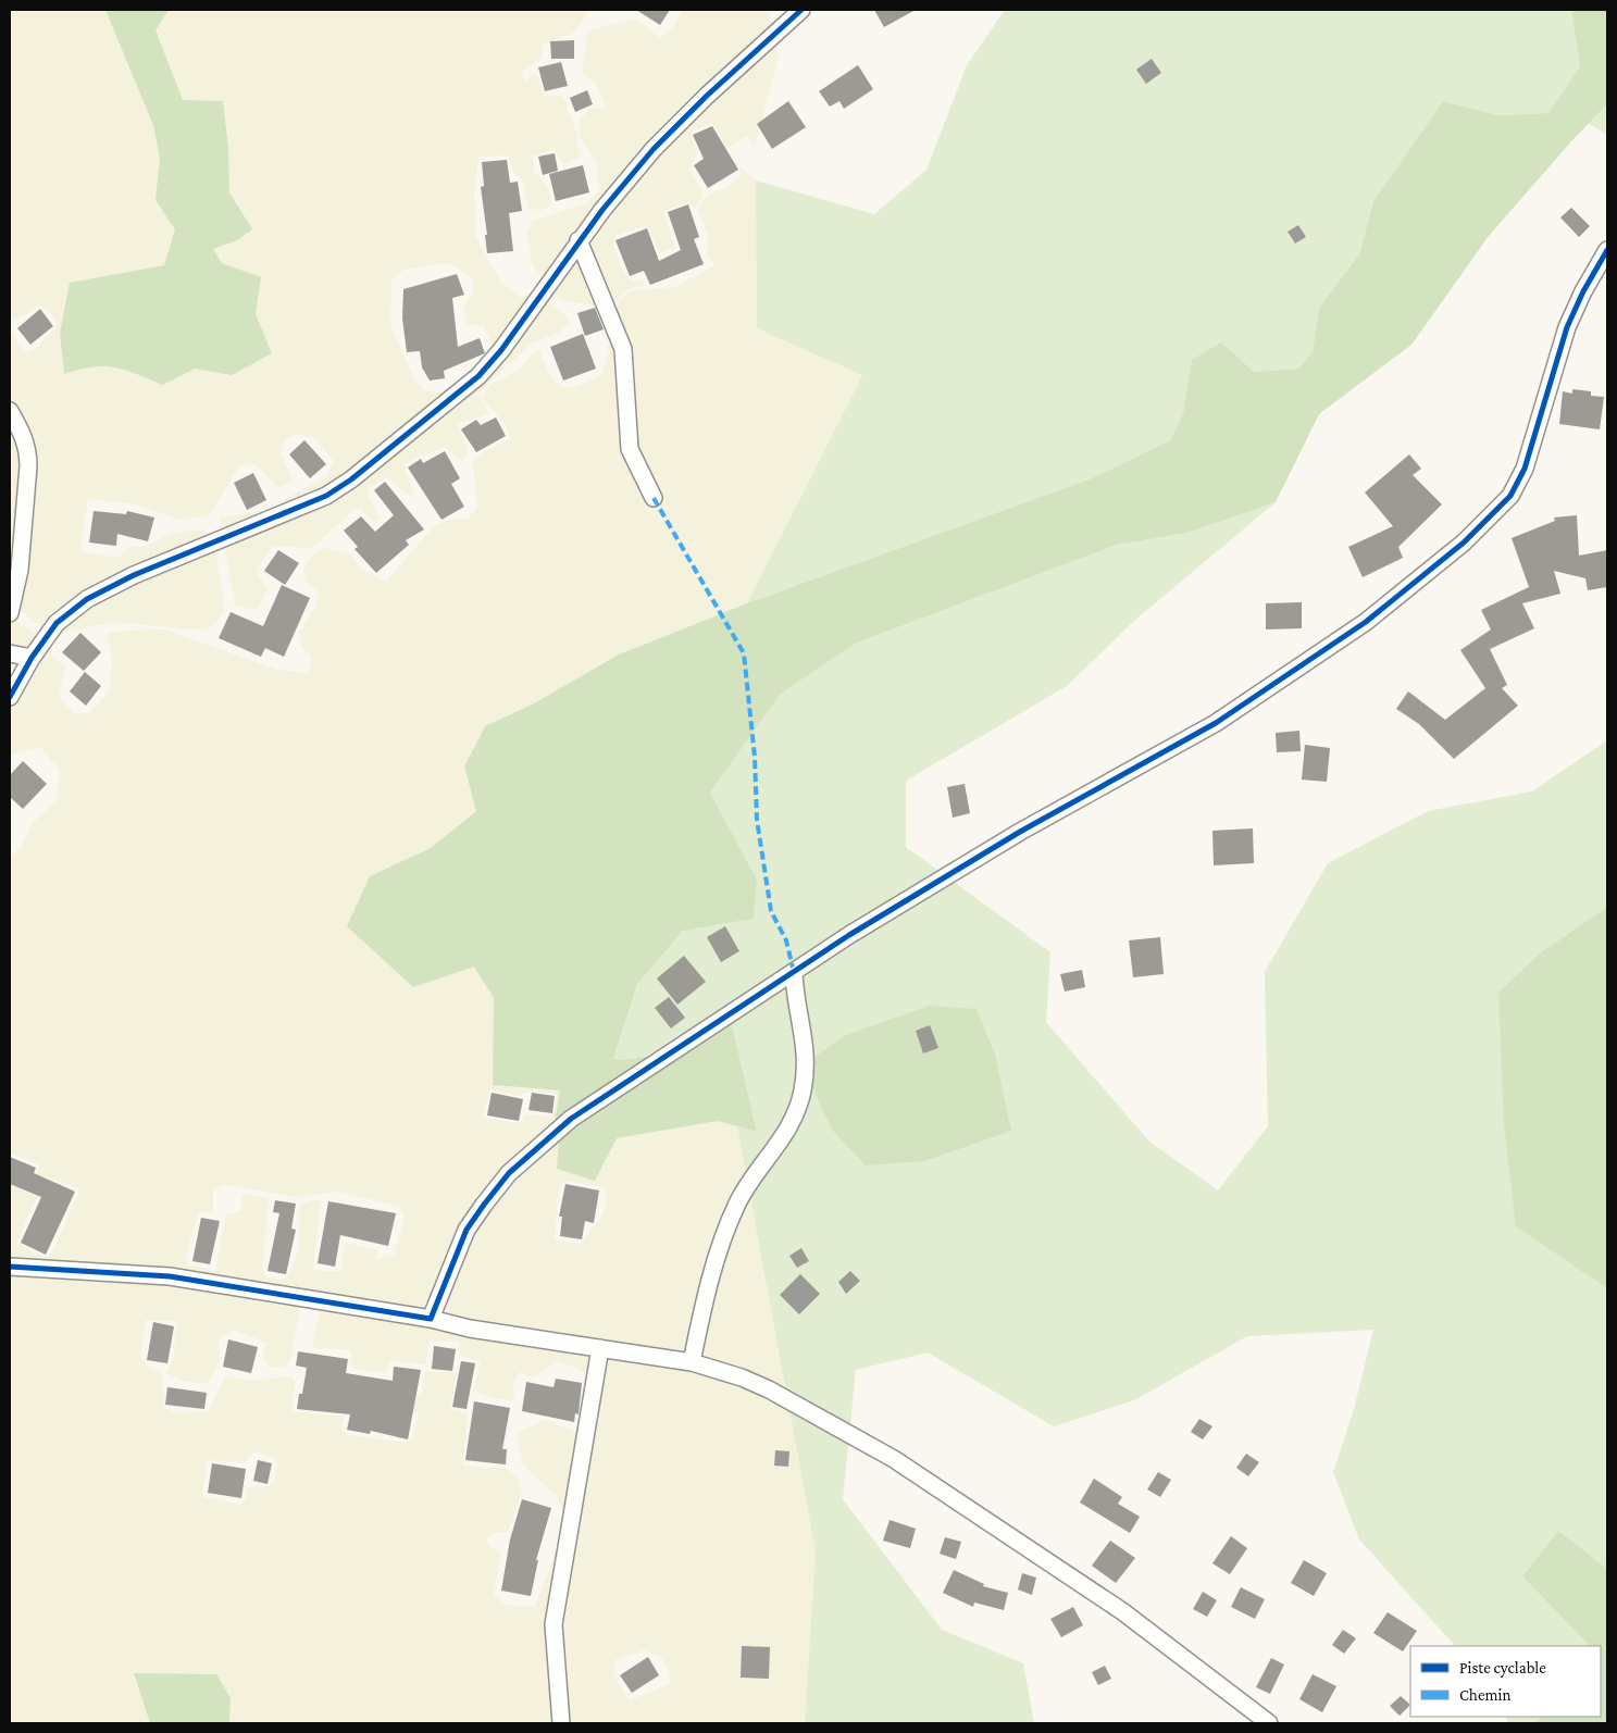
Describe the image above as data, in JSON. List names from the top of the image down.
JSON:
{
  "legend": ["Piste cyclable", "Chemin"]
}
